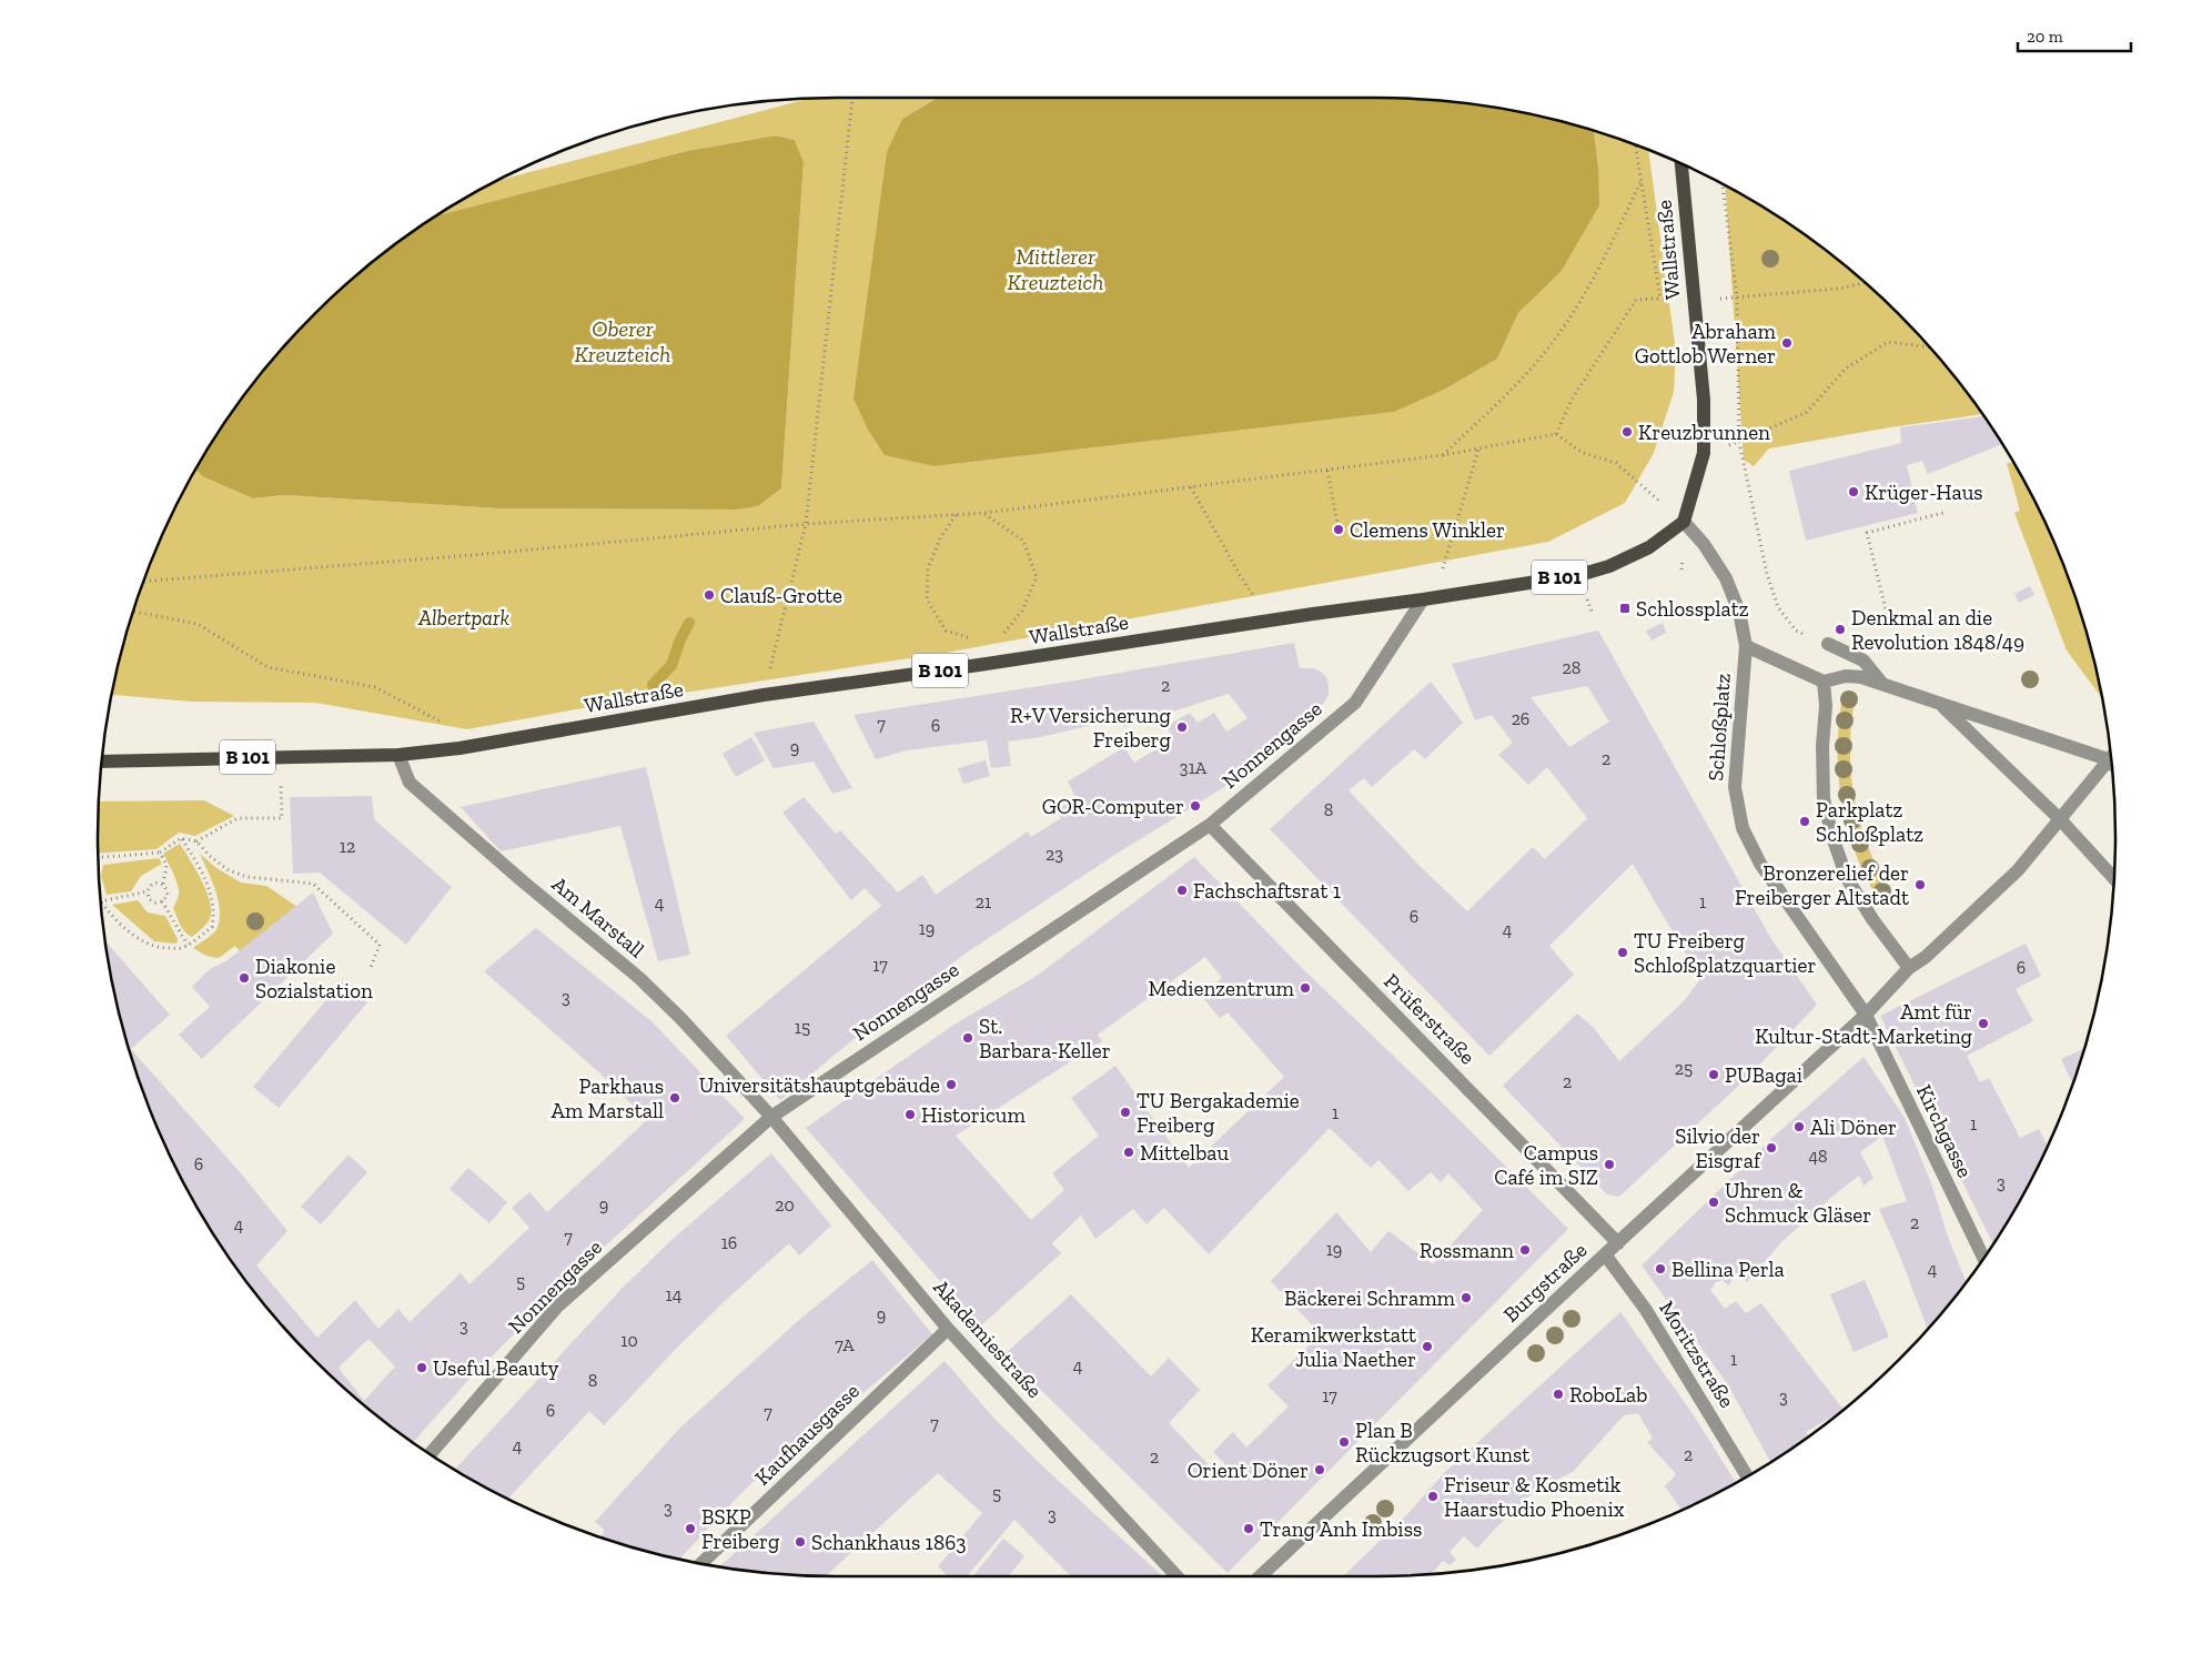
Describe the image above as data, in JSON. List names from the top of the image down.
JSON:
{
  "streets": {
    "main road": ["Wallstraße", "B 101"],
    "street": [
      "Schloßplatz",
      "Nonnengasse",
      "Am Marstall",
      "Prüferstraße",
      "Kirchgasse",
      "Burgstraße",
      "Akademiestraße",
      "Moritzstraße",
      "Kaufhausgasse"
    ]
  },
  "crossings": [
    ["Wallstraße", "Schloßplatz"],
    ["Wallstraße", "Nonnengasse"],
    ["Wallstraße", "Am Marstall"],
    ["Schloßplatz", "Kirchgasse"],
    ["Schloßplatz", "Burgstraße"],
    ["Nonnengasse", "Am Marstall"],
    ["Nonnengasse", "Prüferstraße"],
    ["Nonnengasse", "Akademiestraße"],
    ["Am Marstall", "Akademiestraße"],
    ["Prüferstraße", "Burgstraße"],
    ["Kirchgasse", "Burgstraße"],
    ["Burgstraße", "Moritzstraße"],
    ["Akademiestraße", "Kaufhausgasse"]
  ],
  "water": ["Mittlerer Kreuzteich", "Oberer Kreuzteich"],
  "parks": ["Albertpark"],
  "places": {
    "other": [
      "Abraham Gottlob Werner",
      "Kreuzbrunnen",
      "Krüger-Haus",
      "Clemens Winkler",
      "Clauß-Grotte",
      "Denkmal an die Revolution 1848/49",
      "R+V Versicherung Freiberg",
      "GOR-Computer",
      "Parkplatz Schloßplatz",
      "Bronzerelief der Freiberger Altstadt",
      "Fachschaftsrat 1",
      "TU Freiberg Schloßplatzquartier",
      "Diakonie Sozialstation",
      "Medienzentrum",
      "Amt für Kultur-Stadt-Marketing",
      "St. Barbara-Keller",
      "PUBagai",
      "Universitätshauptgebäude",
      "Parkhaus Am Marstall",
      "TU Bergakademie Freiberg",
      "Historicum",
      "Ali Döner",
      "Silvio der Eisgraf",
      "Mittelbau",
      "Campus Café im SIZ",
      "Uhren & Schmuck Gläser",
      "Rossmann",
      "Bellina Perla",
      "Bäckerei Schramm",
      "Keramikwerkstatt Julia Naether",
      "Useful Beauty",
      "RoboLab",
      "Plan B Rückzugsort Kunst",
      "Orient Döner",
      "Friseur & Kosmetik Haarstudio Phoenix",
      "BSKP Freiberg",
      "Trang Anh Imbiss",
      "Schankhaus 1863"
    ],
    "transit": ["Schlossplatz"]
  },
  "house_numbers": [
    "28",
    "2",
    "26",
    "7",
    "6",
    "9",
    "2",
    "31A",
    "8",
    "12",
    "23",
    "21",
    "1",
    "4",
    "6",
    "19",
    "4",
    "17",
    "6",
    "3",
    "15",
    "25",
    "2",
    "1",
    "1",
    "48",
    "6",
    "3",
    "9",
    "20",
    "2",
    "4",
    "7",
    "16",
    "19",
    "4",
    "5",
    "14",
    "9",
    "3",
    "10",
    "7A",
    "1",
    "4",
    "8",
    "17",
    "3",
    "6",
    "7",
    "7",
    "4",
    "2",
    "2",
    "5",
    "3",
    "3"
  ],
  "scale_bar": "20 m"
}
